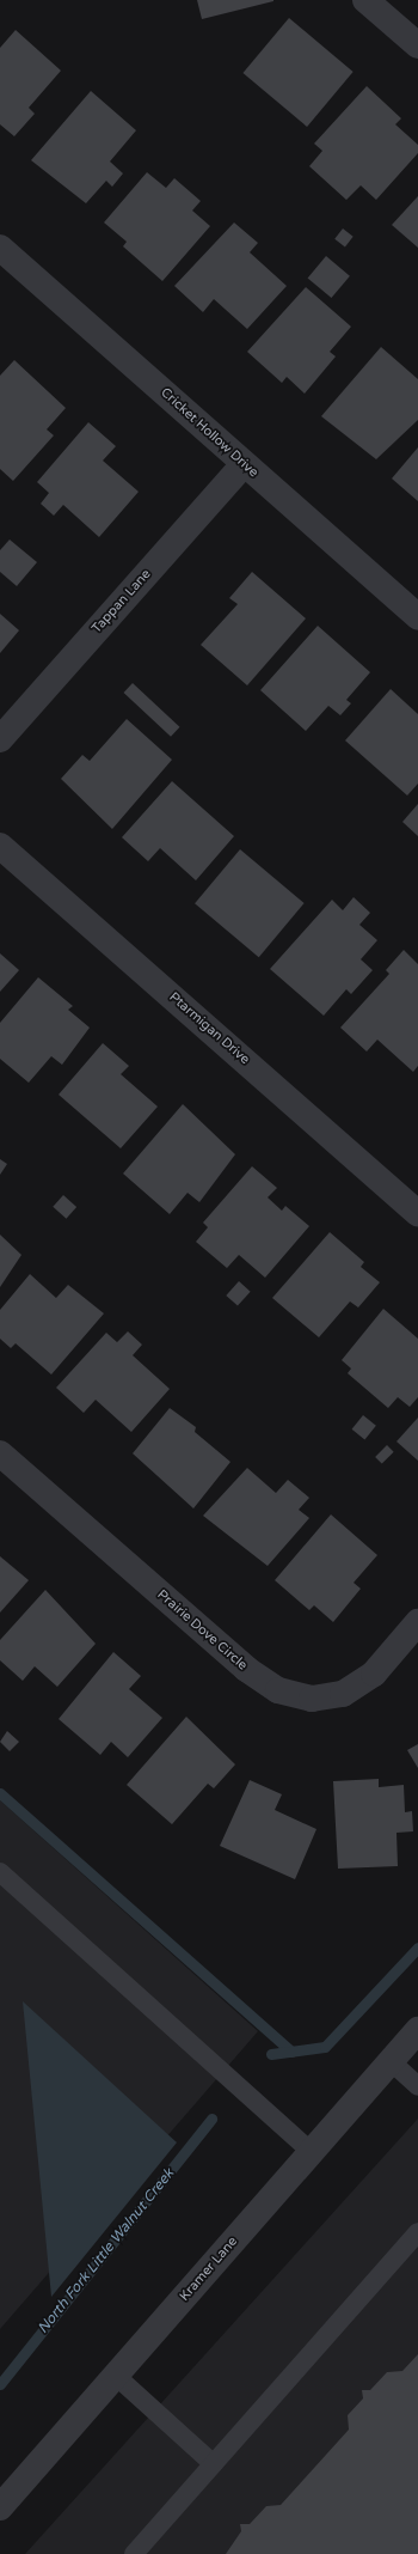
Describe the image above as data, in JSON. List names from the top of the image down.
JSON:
{
  "streets": {
    "street": [
      "Cricket Hollow Drive",
      "Tappan Lane",
      "Ptarmigan Drive",
      "Prairie Dove Circle",
      "Kramer Lane"
    ]
  },
  "crossings": [
    ["Cricket Hollow Drive", "Tappan Lane"]
  ],
  "water": ["North Fork Little Walnut Creek"]
}
